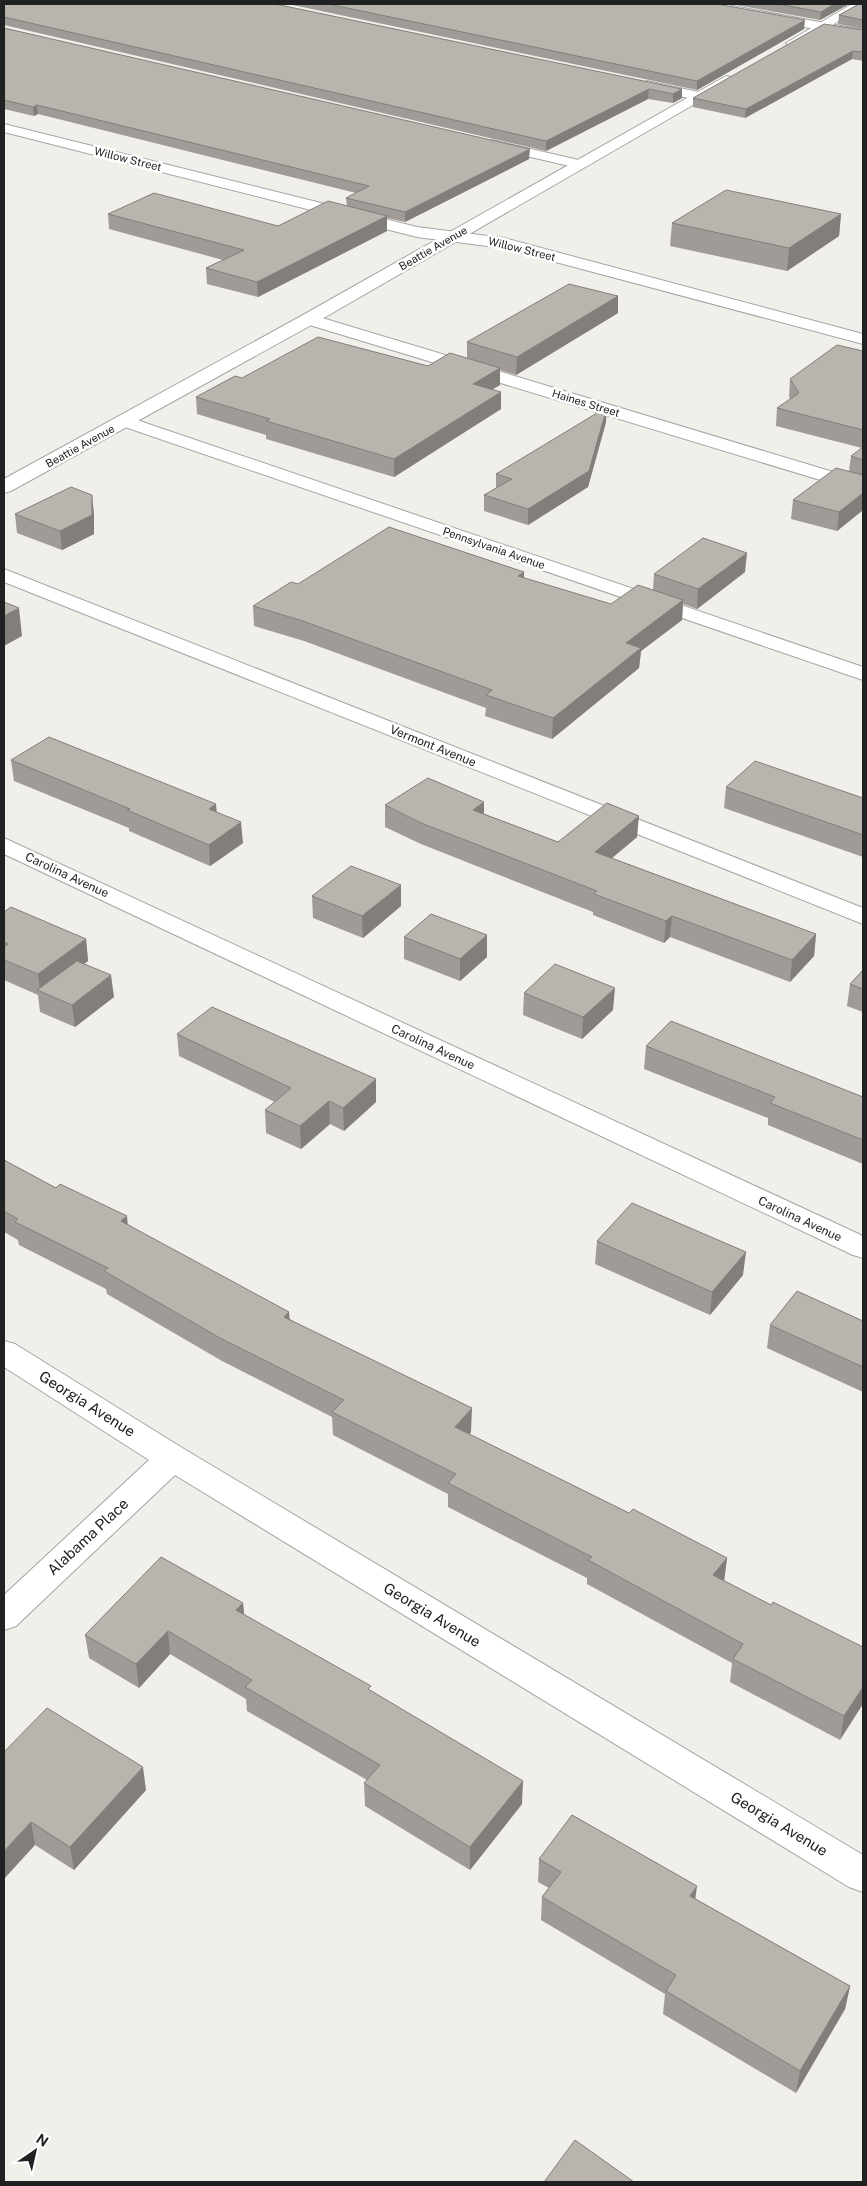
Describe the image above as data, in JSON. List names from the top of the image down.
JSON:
{
  "streets": {
    "street": [
      "Willow Street",
      "Beattie Avenue",
      "Haines Street",
      "Pennsylvania Avenue",
      "Vermont Avenue",
      "Carolina Avenue",
      "Georgia Avenue",
      "Alabama Place"
    ]
  },
  "crossings": [
    ["Willow Street", "Beattie Avenue"],
    ["Beattie Avenue", "Haines Street"],
    ["Beattie Avenue", "Pennsylvania Avenue"],
    ["Georgia Avenue", "Alabama Place"]
  ],
  "north": "top right"
}
